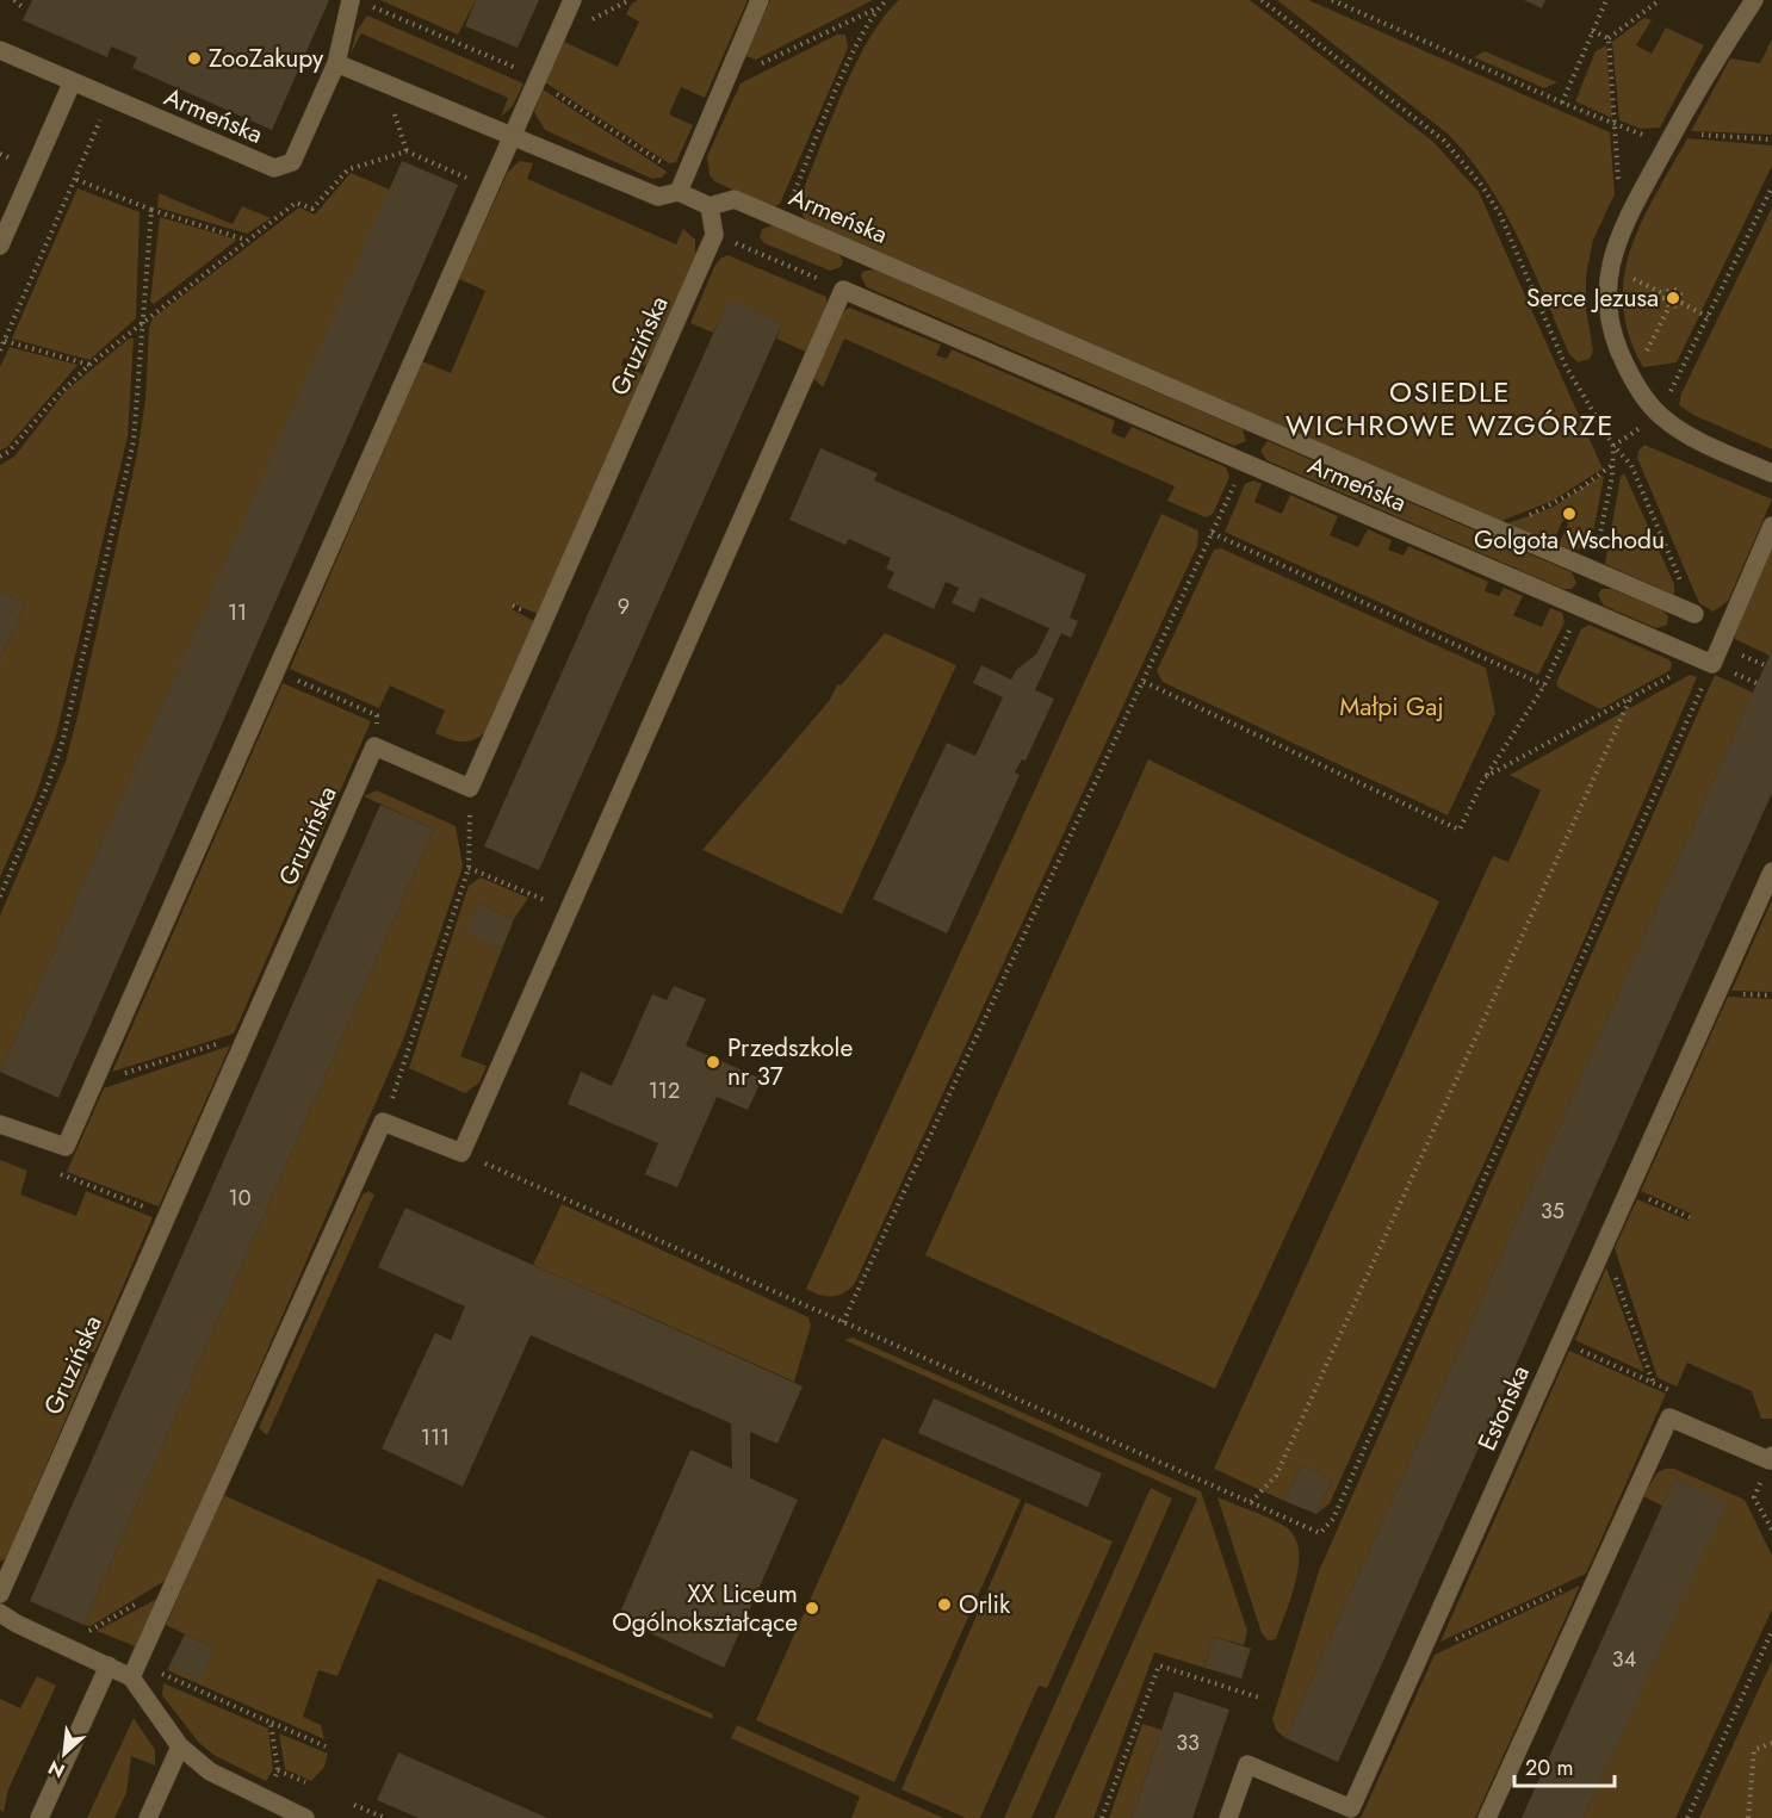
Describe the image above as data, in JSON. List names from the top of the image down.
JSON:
{
  "streets": {
    "street": ["Armeńska", "Gruzińska", "Estońska"]
  },
  "districts": ["OSIEDLE WICHROWE WZGÓRZE"],
  "parks": ["Małpi Gaj"],
  "places": [
    "ZooZakupy",
    "Serce Jezusa",
    "Golgota Wschodu",
    "Przedszkole nr 37",
    "Orlik",
    "XX Liceum Ogólnokształcące"
  ],
  "house_numbers": [
    "9",
    "11",
    "112",
    "10",
    "35",
    "111",
    "34",
    "33"
  ],
  "scale_bar": "20 m",
  "north": "bottom left"
}
